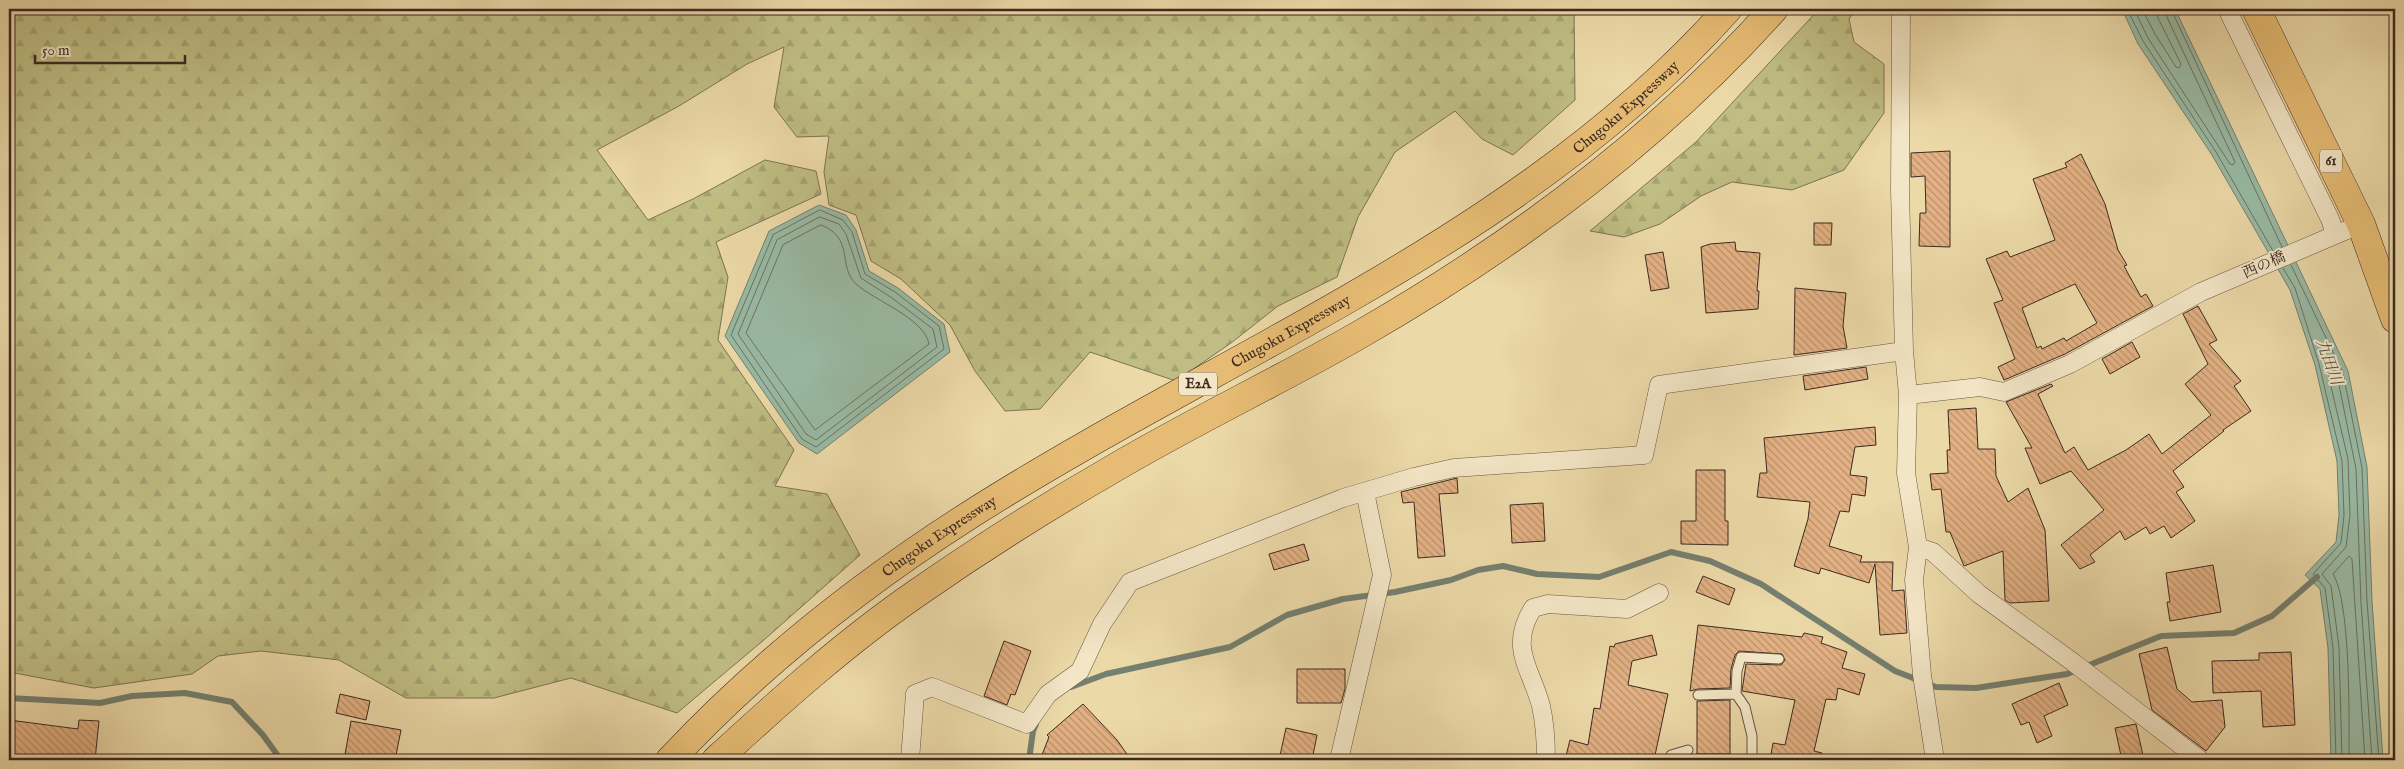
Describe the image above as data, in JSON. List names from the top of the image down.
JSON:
{
  "streets": {
    "main road": ["Chugoku Expressway", "61", "E2A"],
    "street": ["西の橋"]
  },
  "crossings": [
    ["61", "西の橋"]
  ],
  "water": ["九田川"],
  "scale_bar": "50 m"
}
